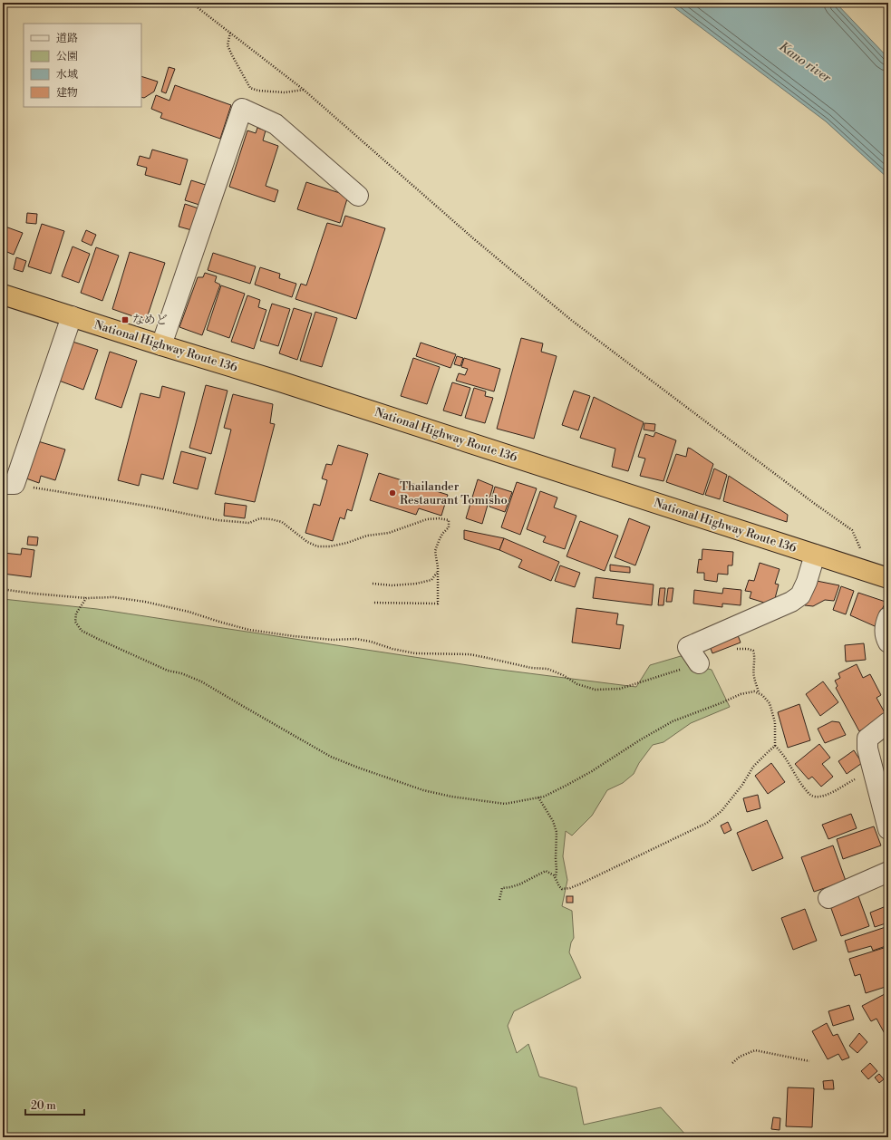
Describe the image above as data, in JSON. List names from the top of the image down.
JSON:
{
  "streets": {
    "highway": ["National Highway Route 136"]
  },
  "water": ["Kano river"],
  "places": {
    "transit": ["なめど"],
    "other": ["Thailander Restaurant Tomisho"]
  },
  "legend": [
    "道路",
    "公園",
    "水域",
    "建物"
  ],
  "scale_bar": "20 m"
}
